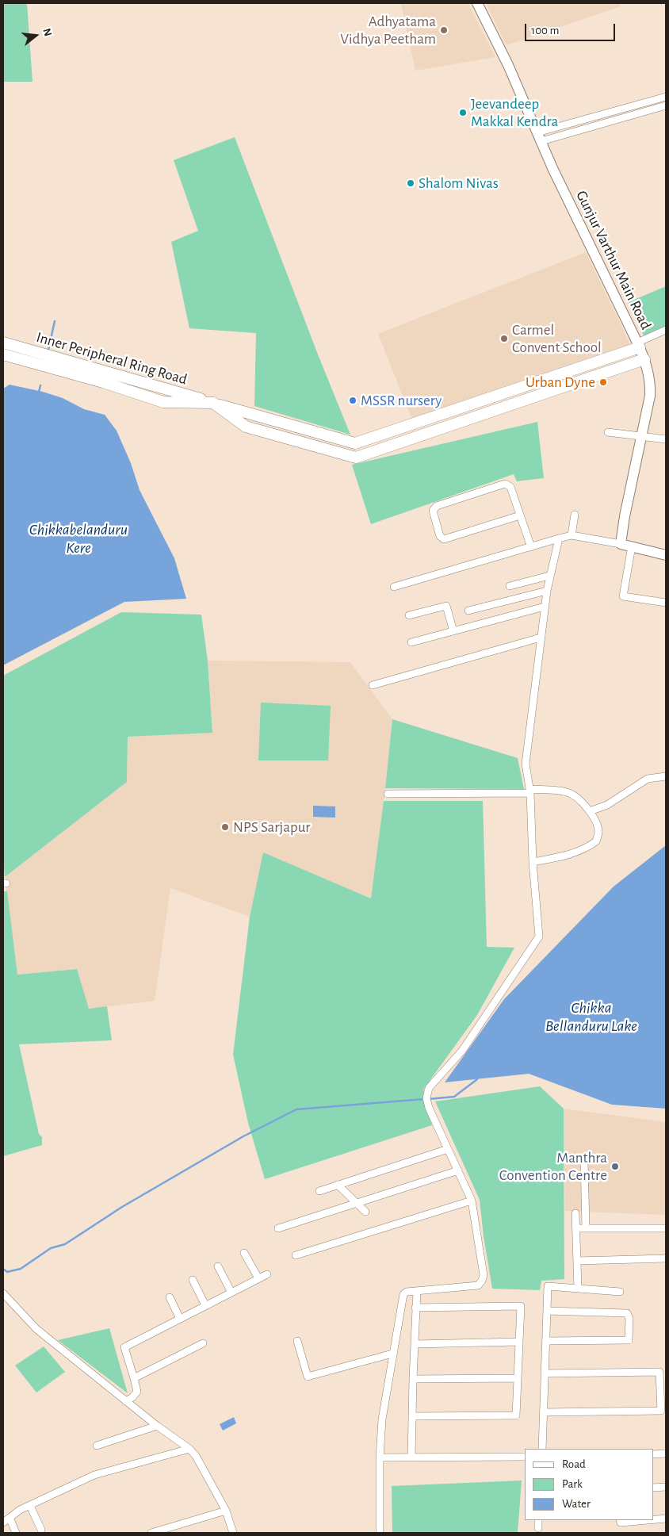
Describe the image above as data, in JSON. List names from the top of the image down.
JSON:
{
  "streets": {
    "main road": ["Gunjur Varthur Main Road", "Inner Peripheral Ring Road"]
  },
  "crossings": [
    ["Gunjur Varthur Main Road", "Inner Peripheral Ring Road"]
  ],
  "water": ["Chikkabelanduru Kere", "Chikka Bellanduru Lake"],
  "places": [
    "Adhyatama Vidhya Peetham",
    "Jeevandeep Makkal Kendra",
    "Shalom Nivas",
    "Carmel Convent School",
    "Urban Dyne",
    "MSSR nursery",
    "NPS Sarjapur",
    "Manthra Convention Centre"
  ],
  "legend": ["Road", "Park", "Water"],
  "scale_bar": "100 m",
  "north": "right"
}
